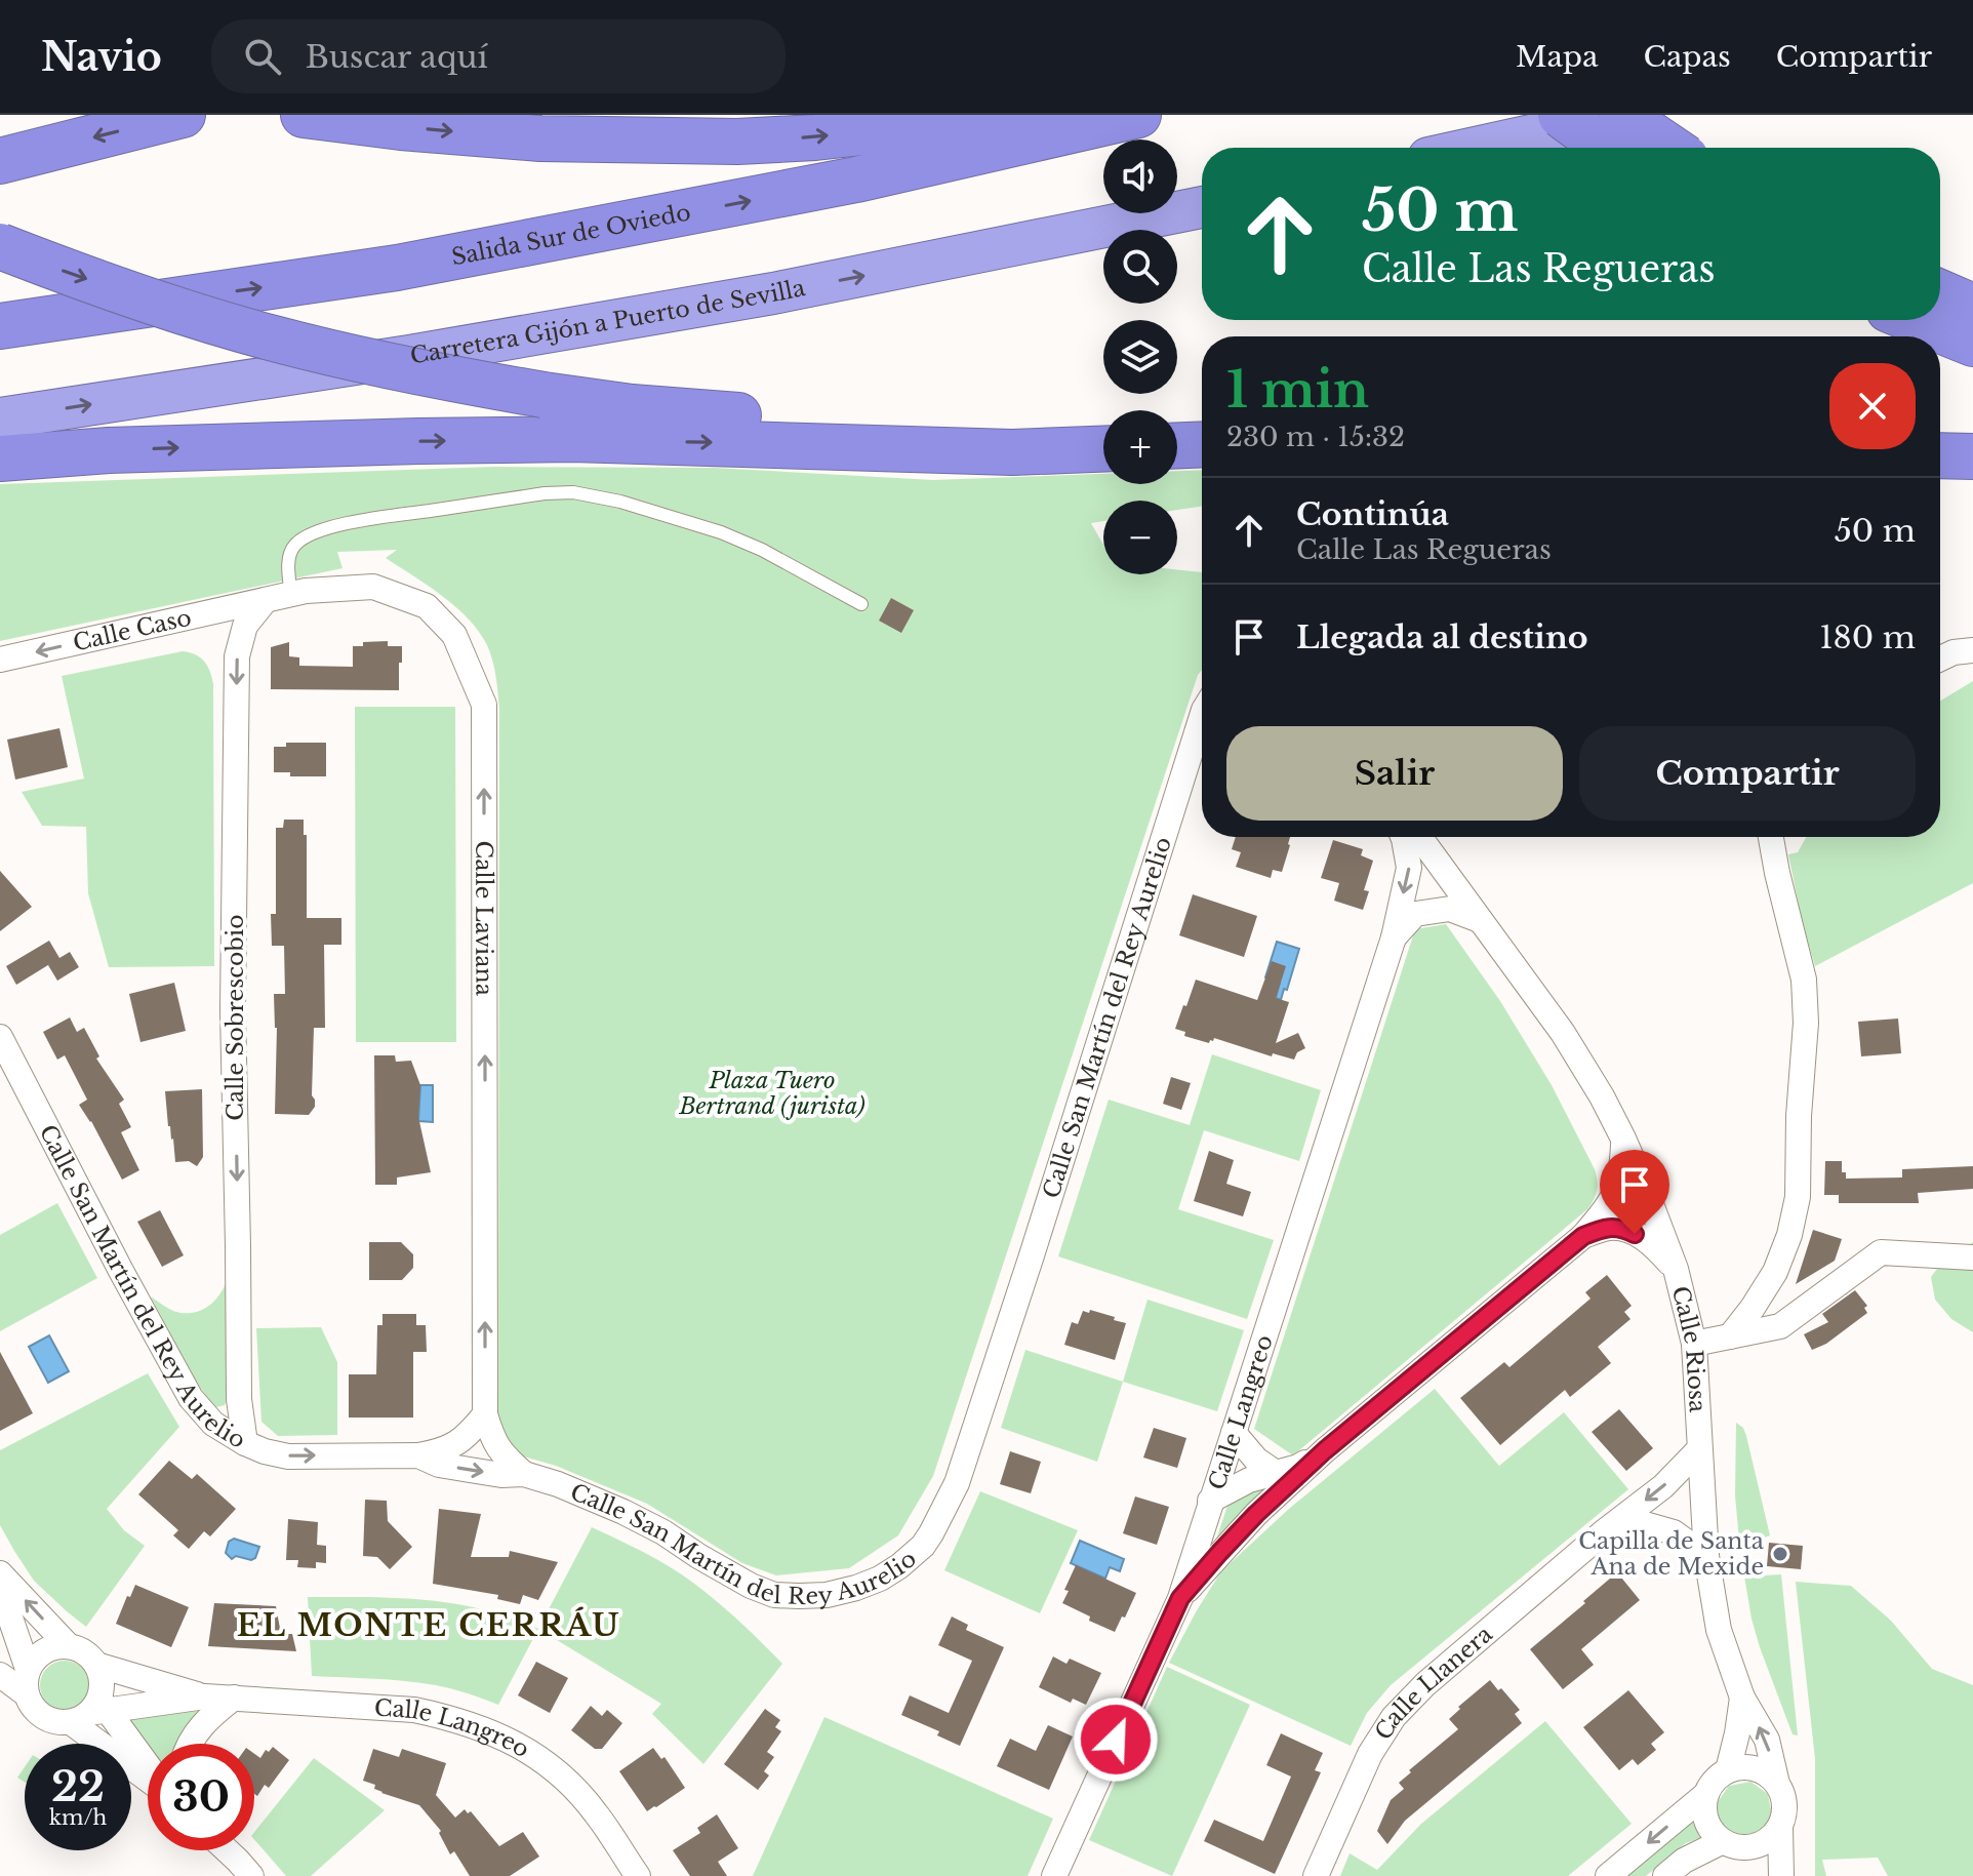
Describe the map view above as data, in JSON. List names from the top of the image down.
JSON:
{
  "streets": {
    "highway": ["Salida Sur de Oviedo", "Carretera Gijón a Puerto de Sevilla"],
    "street": [
      "Calle Caso",
      "Calle Laviana",
      "Calle Sobrescobio",
      "Calle San Martín del Rey Aurelio",
      "Calle Riosa",
      "Calle Langreo",
      "Calle Llanera"
    ]
  },
  "crossings": [
    ["Calle Caso", "Calle Laviana"],
    ["Calle Caso", "Calle Sobrescobio"],
    ["Calle Laviana", "Calle Sobrescobio"],
    ["Calle Laviana", "Calle San Martín del Rey Aurelio"],
    ["Calle Sobrescobio", "Calle San Martín del Rey Aurelio"],
    ["Calle Riosa", "Calle Llanera"]
  ],
  "one_way": ["Calle Caso", "Calle Laviana", "Calle Sobrescobio"],
  "districts": ["EL MONTE CERRÁU"],
  "parks": ["Plaza Tuero Bertrand (jurista)"],
  "places": ["Capilla de Santa Ana de Mexide"],
  "page": {
    "header": "Navio",
    "search": "Buscar aquí",
    "nav": ["Mapa", "Capas", "Compartir"],
    "map_buttons": ["+", "−"],
    "turn": ["50 m", "Calle Las Regueras"],
    "heading": ["1 min", "230 m · 15:32"],
    "list": [
      {
        "name": "Continúa",
        "note": "Calle Las Regueras",
        "value": "50 m"
      },
      {
        "name": "Llegada al destino",
        "value": "180 m"
      }
    ],
    "buttons": ["Salir", "Compartir"],
    "speed": "22 km/h",
    "limit": "30"
  }
}
